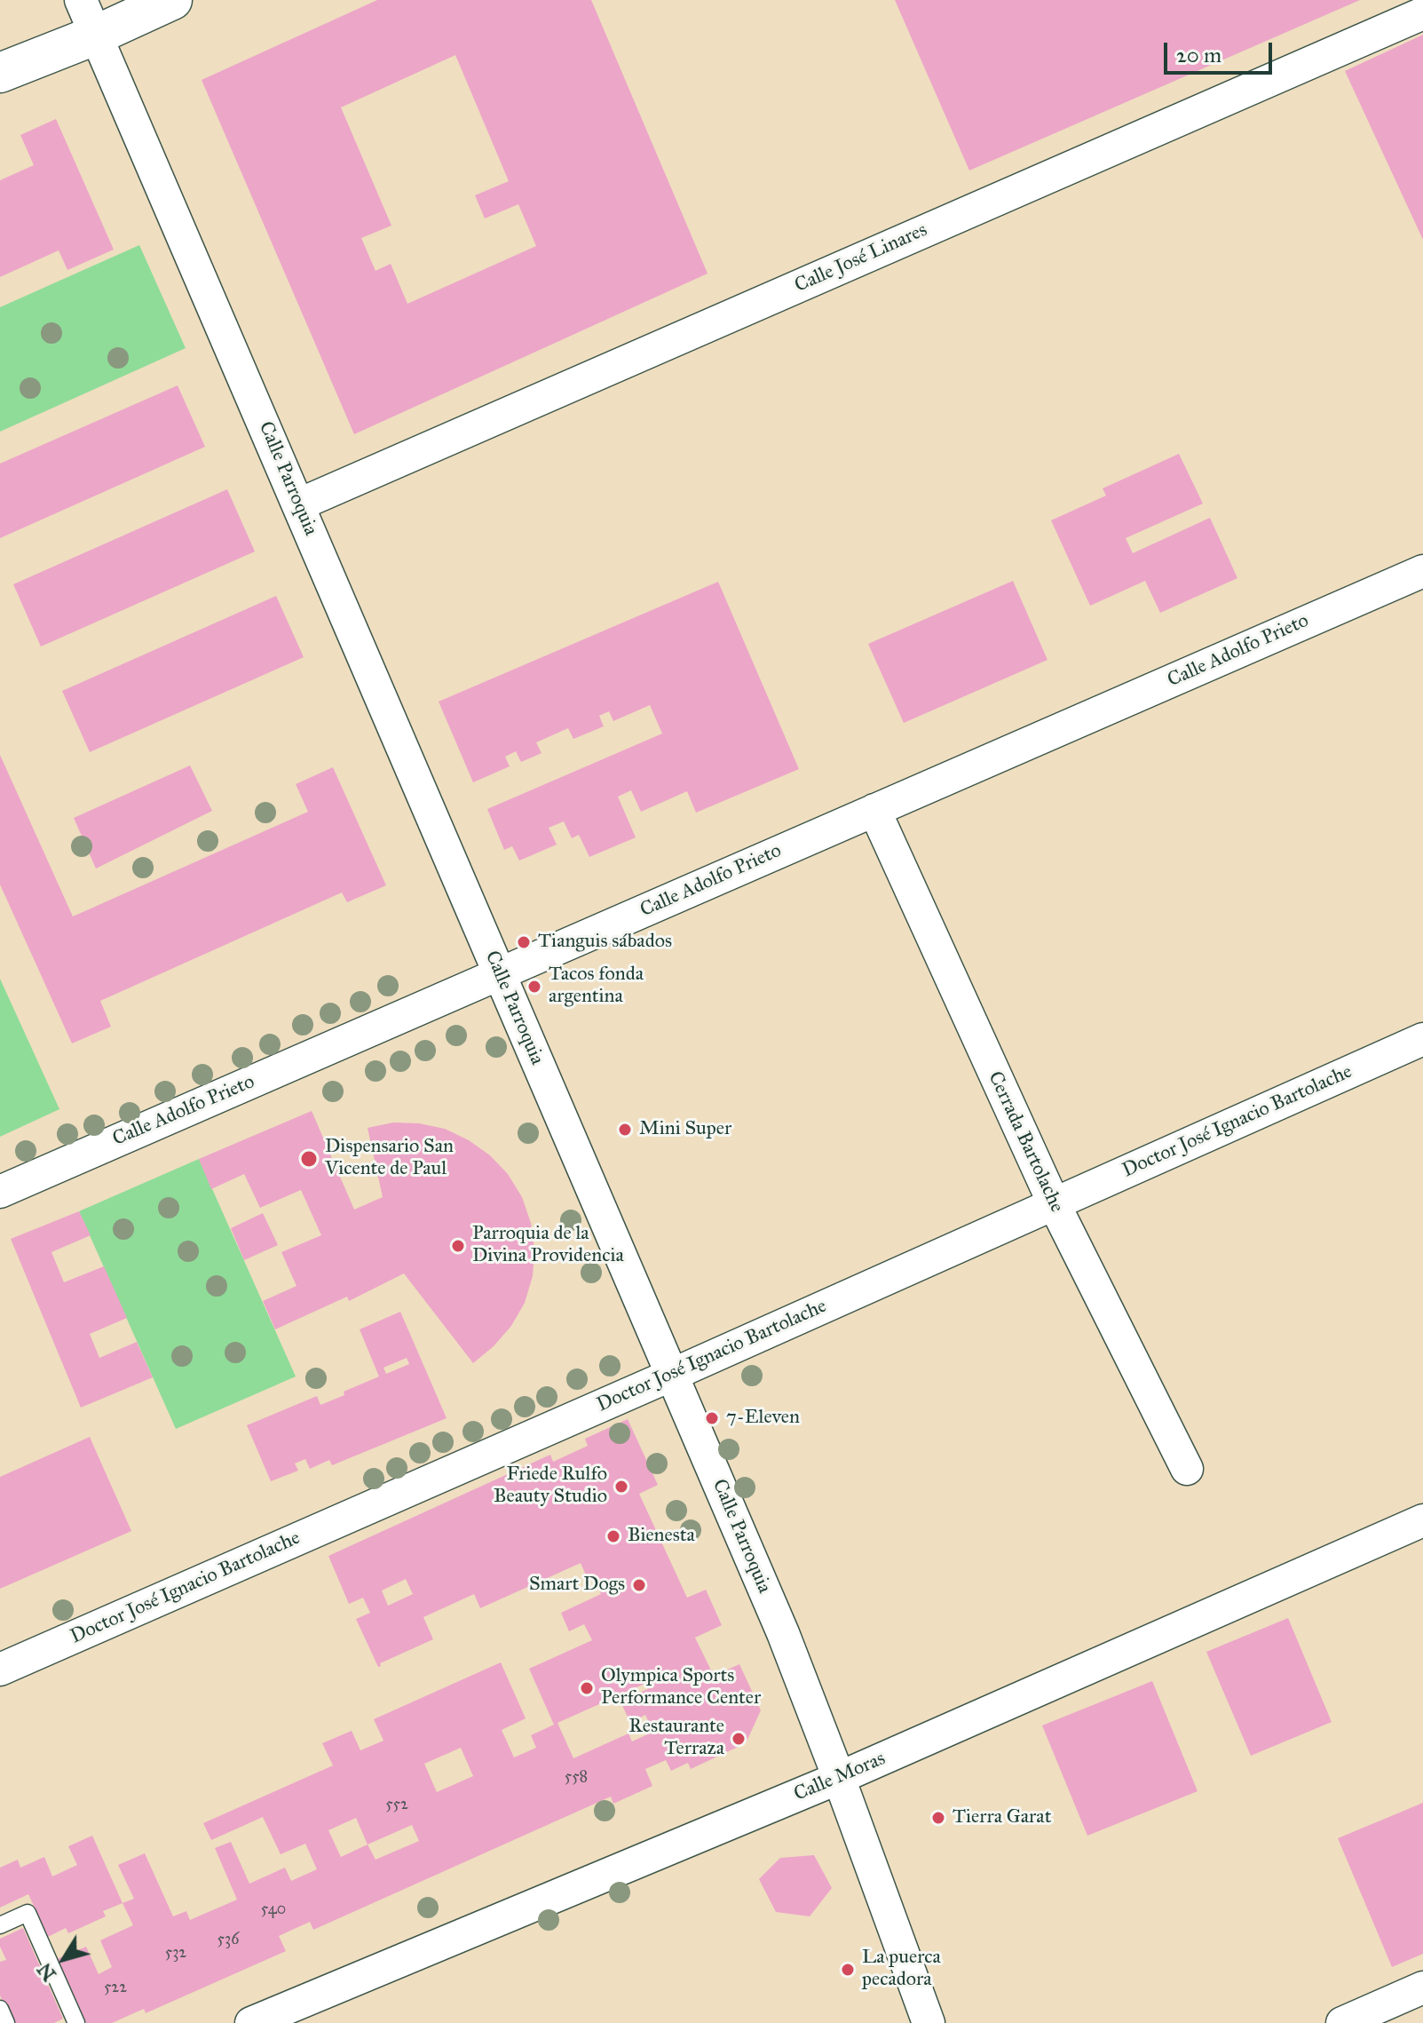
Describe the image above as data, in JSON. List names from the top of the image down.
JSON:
{
  "streets": {
    "street": [
      "Calle José Linares",
      "Calle Parroquia",
      "Calle Adolfo Prieto",
      "Doctor José Ignacio Bartolache",
      "Cerrada Bartolache",
      "Calle Moras"
    ]
  },
  "crossings": [
    ["Calle José Linares", "Calle Parroquia"],
    ["Calle Parroquia", "Calle Adolfo Prieto"],
    ["Calle Parroquia", "Doctor José Ignacio Bartolache"],
    ["Calle Parroquia", "Calle Moras"],
    ["Calle Adolfo Prieto", "Cerrada Bartolache"],
    ["Doctor José Ignacio Bartolache", "Cerrada Bartolache"]
  ],
  "places": [
    "Tianguis sábados",
    "Tacos fonda argentina",
    "Mini Super",
    "Dispensario San Vicente de Paul",
    "Parroquia de la Divina Providencia",
    "7-Eleven",
    "Friede Rulfo Beauty Studio",
    "Bienesta",
    "Smart Dogs",
    "Olympica Sports Performance Center",
    "Restaurante Terraza",
    "Tierra Garat",
    "La puerca pecadora"
  ],
  "house_numbers": [
    "558",
    "552",
    "540",
    "536",
    "532",
    "522"
  ],
  "scale_bar": "20 m",
  "north": "bottom left"
}
